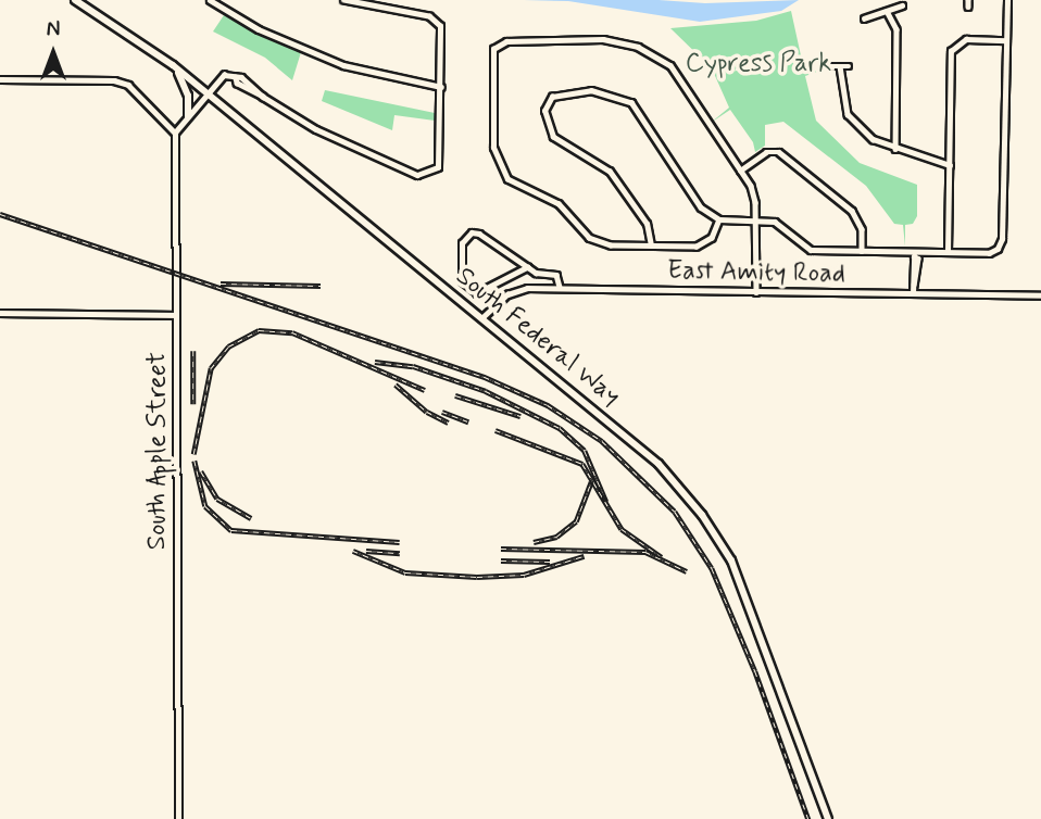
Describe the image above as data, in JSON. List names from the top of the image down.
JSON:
{
  "streets": {
    "main road": ["South Federal Way"],
    "street": ["East Amity Road", "South Apple Street"]
  },
  "crossings": [
    ["East Amity Road", "South Federal Way"]
  ],
  "parks": ["Cypress Park"],
  "north": "top"
}
